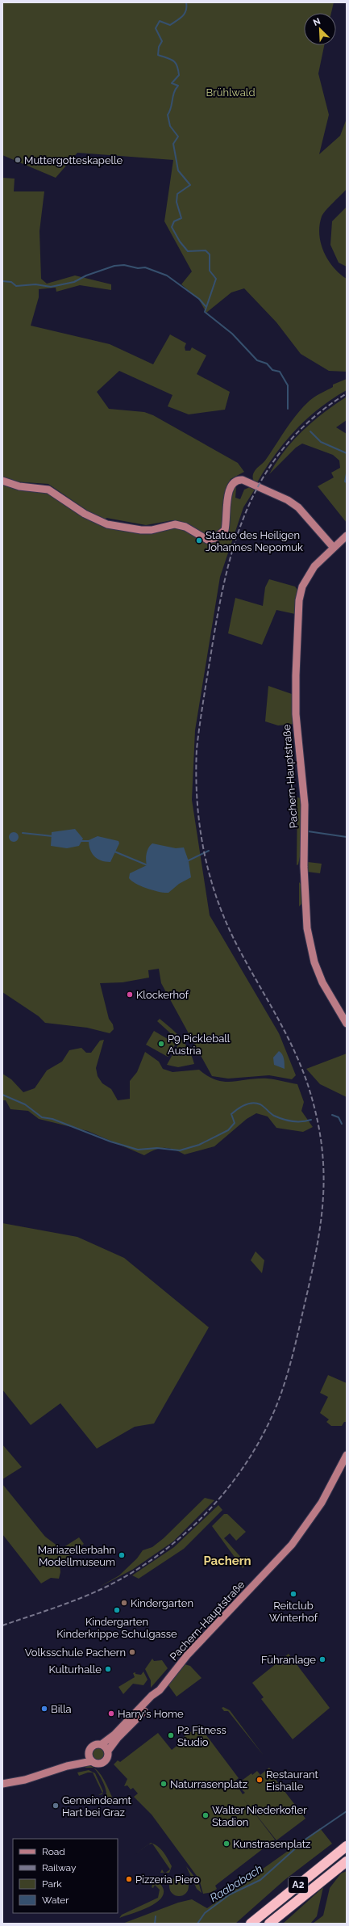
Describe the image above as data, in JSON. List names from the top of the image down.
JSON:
{
  "streets": {
    "highway": ["A2"],
    "main road": ["Pachern-Hauptstraße"]
  },
  "districts": ["Pachern"],
  "water": ["Raababach"],
  "parks": ["Brühlwald"],
  "places": [
    "Muttergotteskapelle",
    "Statue des Heiligen Johannes Nepomuk",
    "Klockerhof",
    "P9 Pickleball Austria",
    "Mariazellerbahn Modellmuseum",
    "Reitclub Winterhof",
    "Kindergarten",
    "Kindergarten Kinderkrippe Schulgasse",
    "Volksschule Pachern",
    "Führanlage",
    "Kulturhalle",
    "Billa",
    "Harry's Home",
    "P2 Fitness Studio",
    "Restaurant Eishalle",
    "Naturrasenplatz",
    "Gemeindeamt Hart bei Graz",
    "Walter Niederkofler Stadion",
    "Kunstrasenplatz",
    "Pizzeria Piero"
  ],
  "legend": [
    "Road",
    "Railway",
    "Park",
    "Water"
  ],
  "north": "top left"
}
